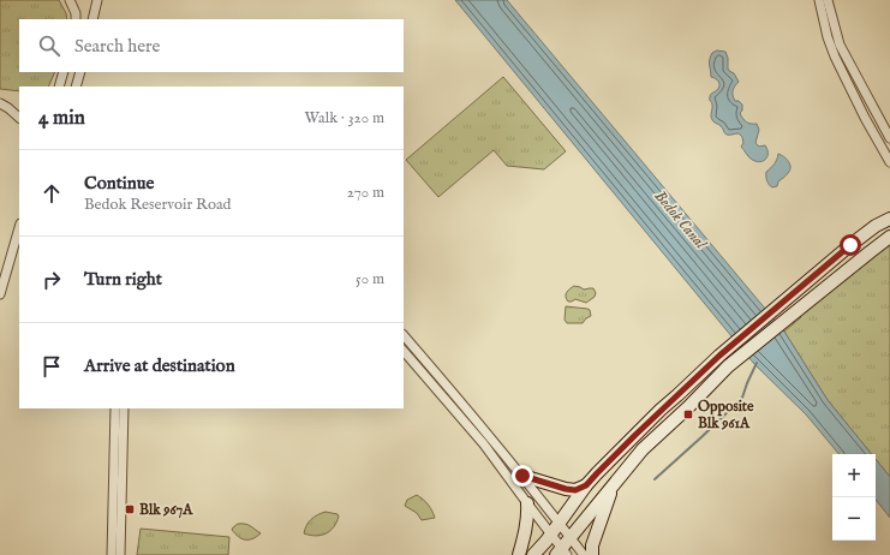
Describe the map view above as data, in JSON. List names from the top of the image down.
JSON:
{
  "water": ["Bedok Canal"],
  "places": {
    "transit": ["Opposite Blk 961A", "Blk 967A"]
  },
  "page": {
    "search": "Search here",
    "heading": ["4 min", "Walk · 320 m"],
    "list": [
      ["Continue", "Bedok Reservoir Road", "270 m"],
      ["Turn right", "50 m"],
      "Arrive at destination"
    ],
    "map_buttons": ["+", "−"]
  }
}
